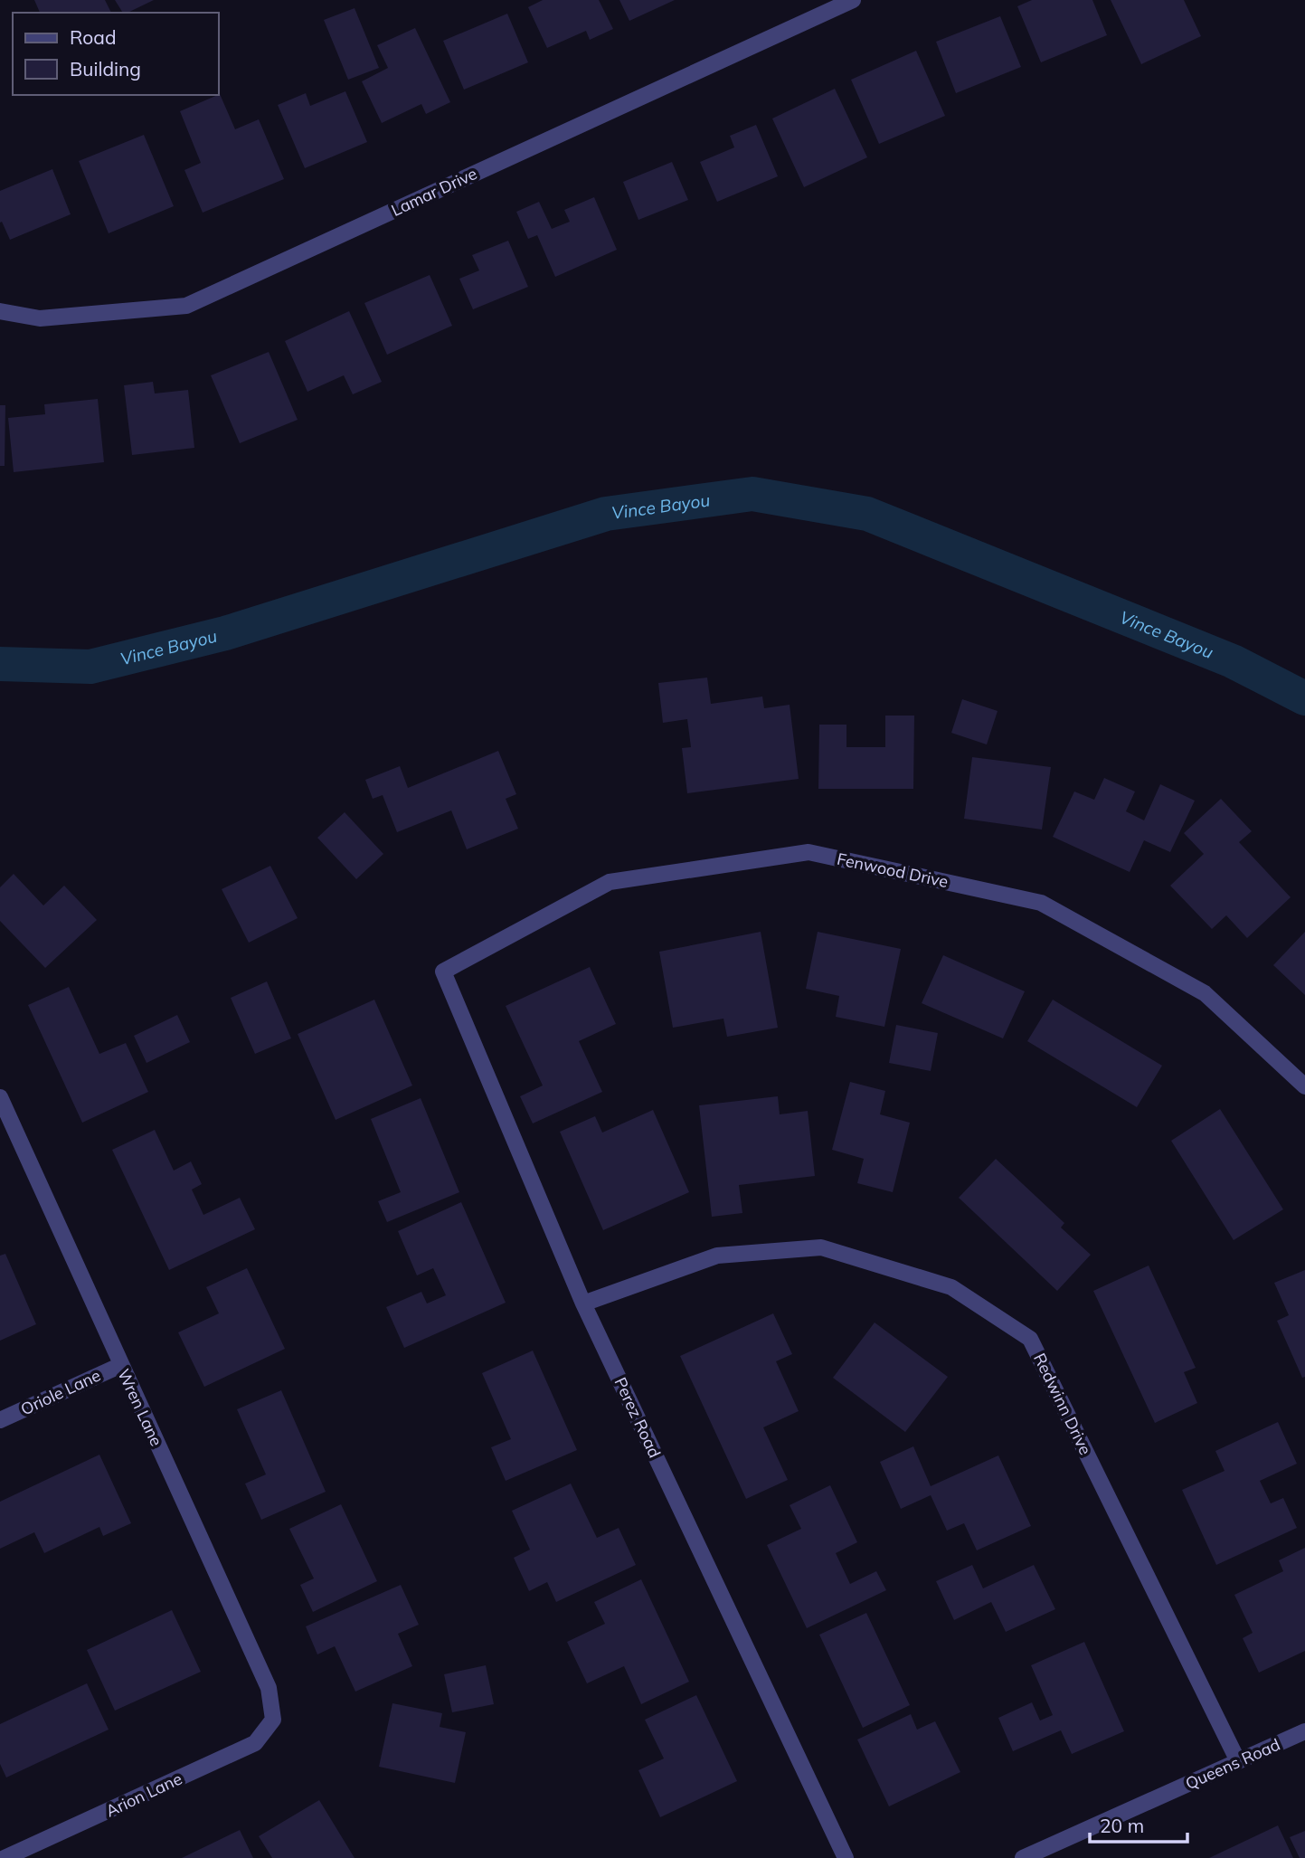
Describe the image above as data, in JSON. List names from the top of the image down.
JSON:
{
  "streets": {
    "street": [
      "Lamar Drive",
      "Fenwood Drive",
      "Oriole Lane",
      "Redwinn Drive",
      "Wren Lane",
      "Perez Road",
      "Queens Road",
      "Arion Lane"
    ]
  },
  "crossings": [
    ["Fenwood Drive", "Perez Road"],
    ["Oriole Lane", "Wren Lane"],
    ["Redwinn Drive", "Perez Road"],
    ["Redwinn Drive", "Queens Road"],
    ["Wren Lane", "Arion Lane"]
  ],
  "water": ["Vince Bayou"],
  "legend": ["Road", "Building"],
  "scale_bar": "20 m"
}
